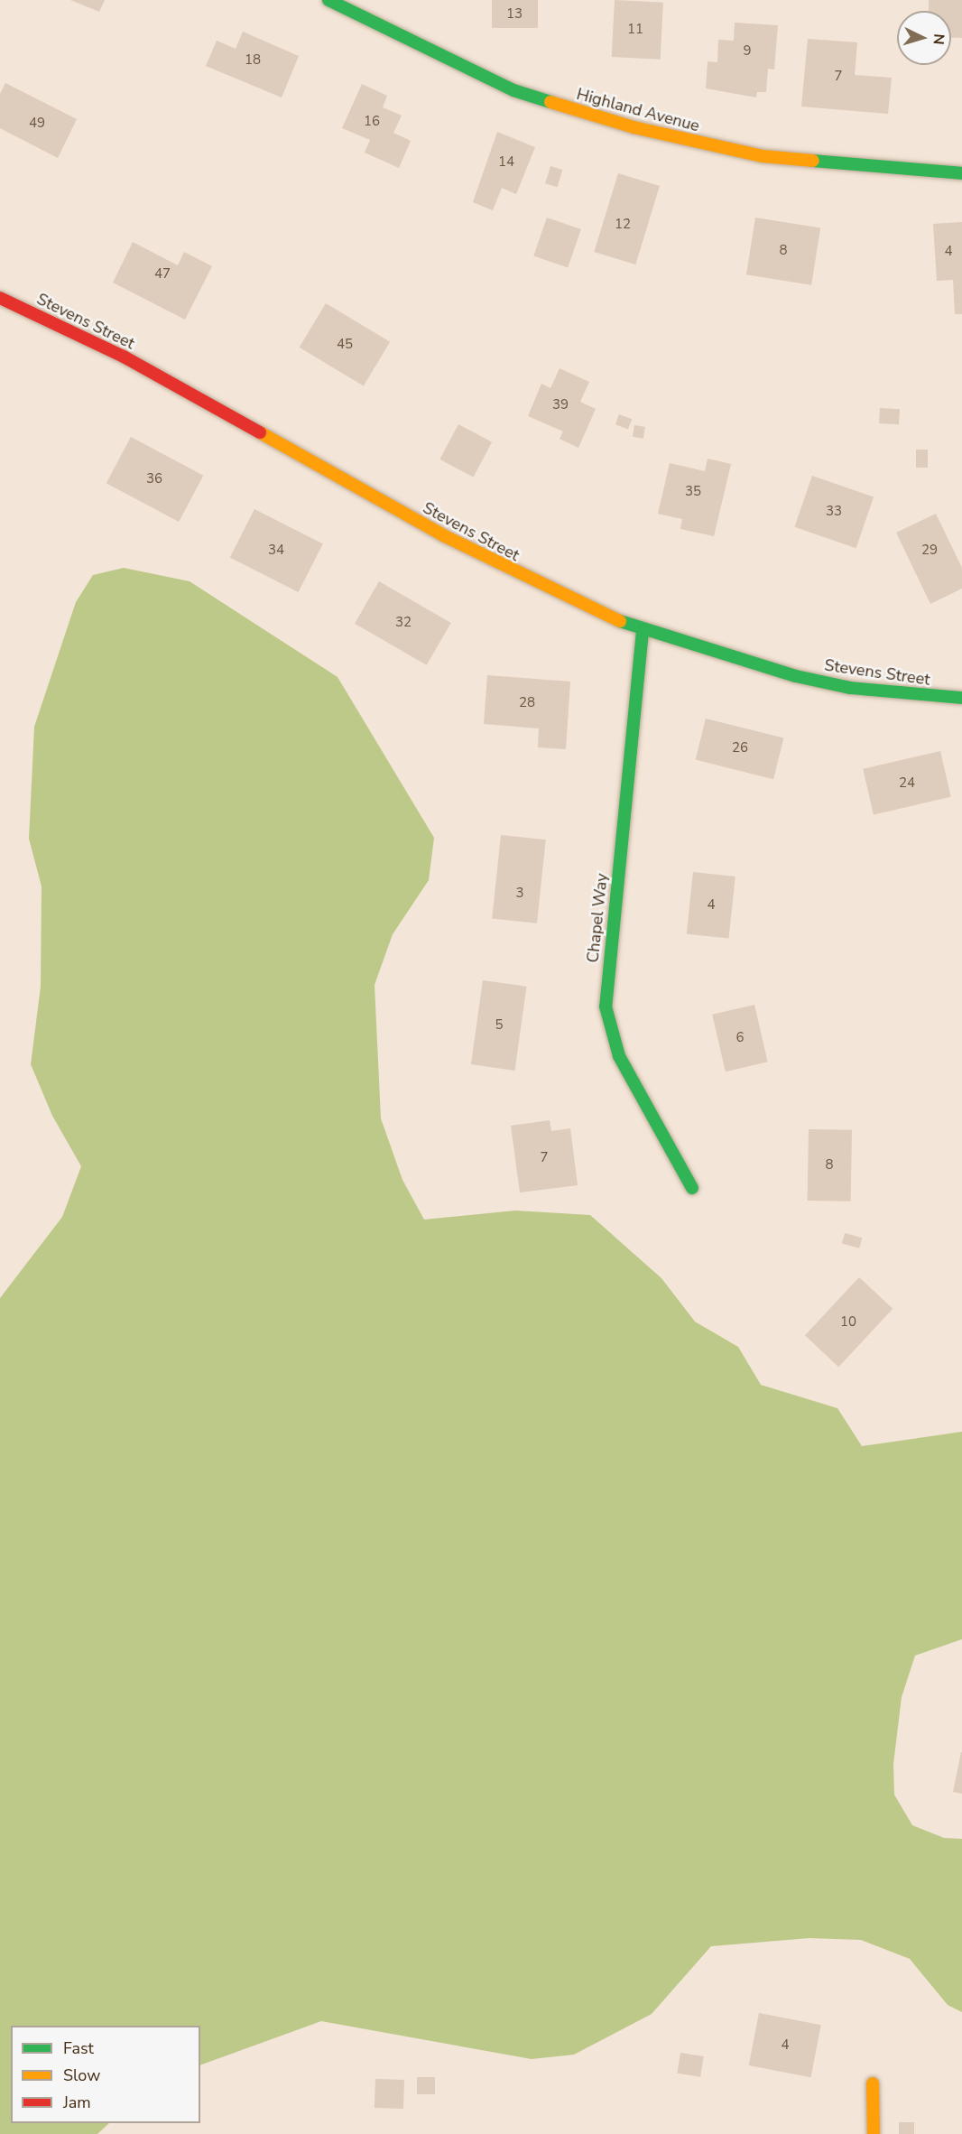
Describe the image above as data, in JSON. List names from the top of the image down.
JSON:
{
  "streets": {
    "street": ["Highland Avenue", "Stevens Street", "Chapel Way"]
  },
  "crossings": [
    ["Stevens Street", "Chapel Way"]
  ],
  "house_numbers": [
    "13",
    "11",
    "9",
    "18",
    "7",
    "16",
    "49",
    "14",
    "12",
    "8",
    "4",
    "47",
    "45",
    "39",
    "36",
    "35",
    "33",
    "34",
    "29",
    "32",
    "28",
    "26",
    "24",
    "3",
    "4",
    "5",
    "6",
    "7",
    "8",
    "10",
    "4"
  ],
  "legend": ["Fast", "Slow", "Jam"],
  "north": "right"
}
